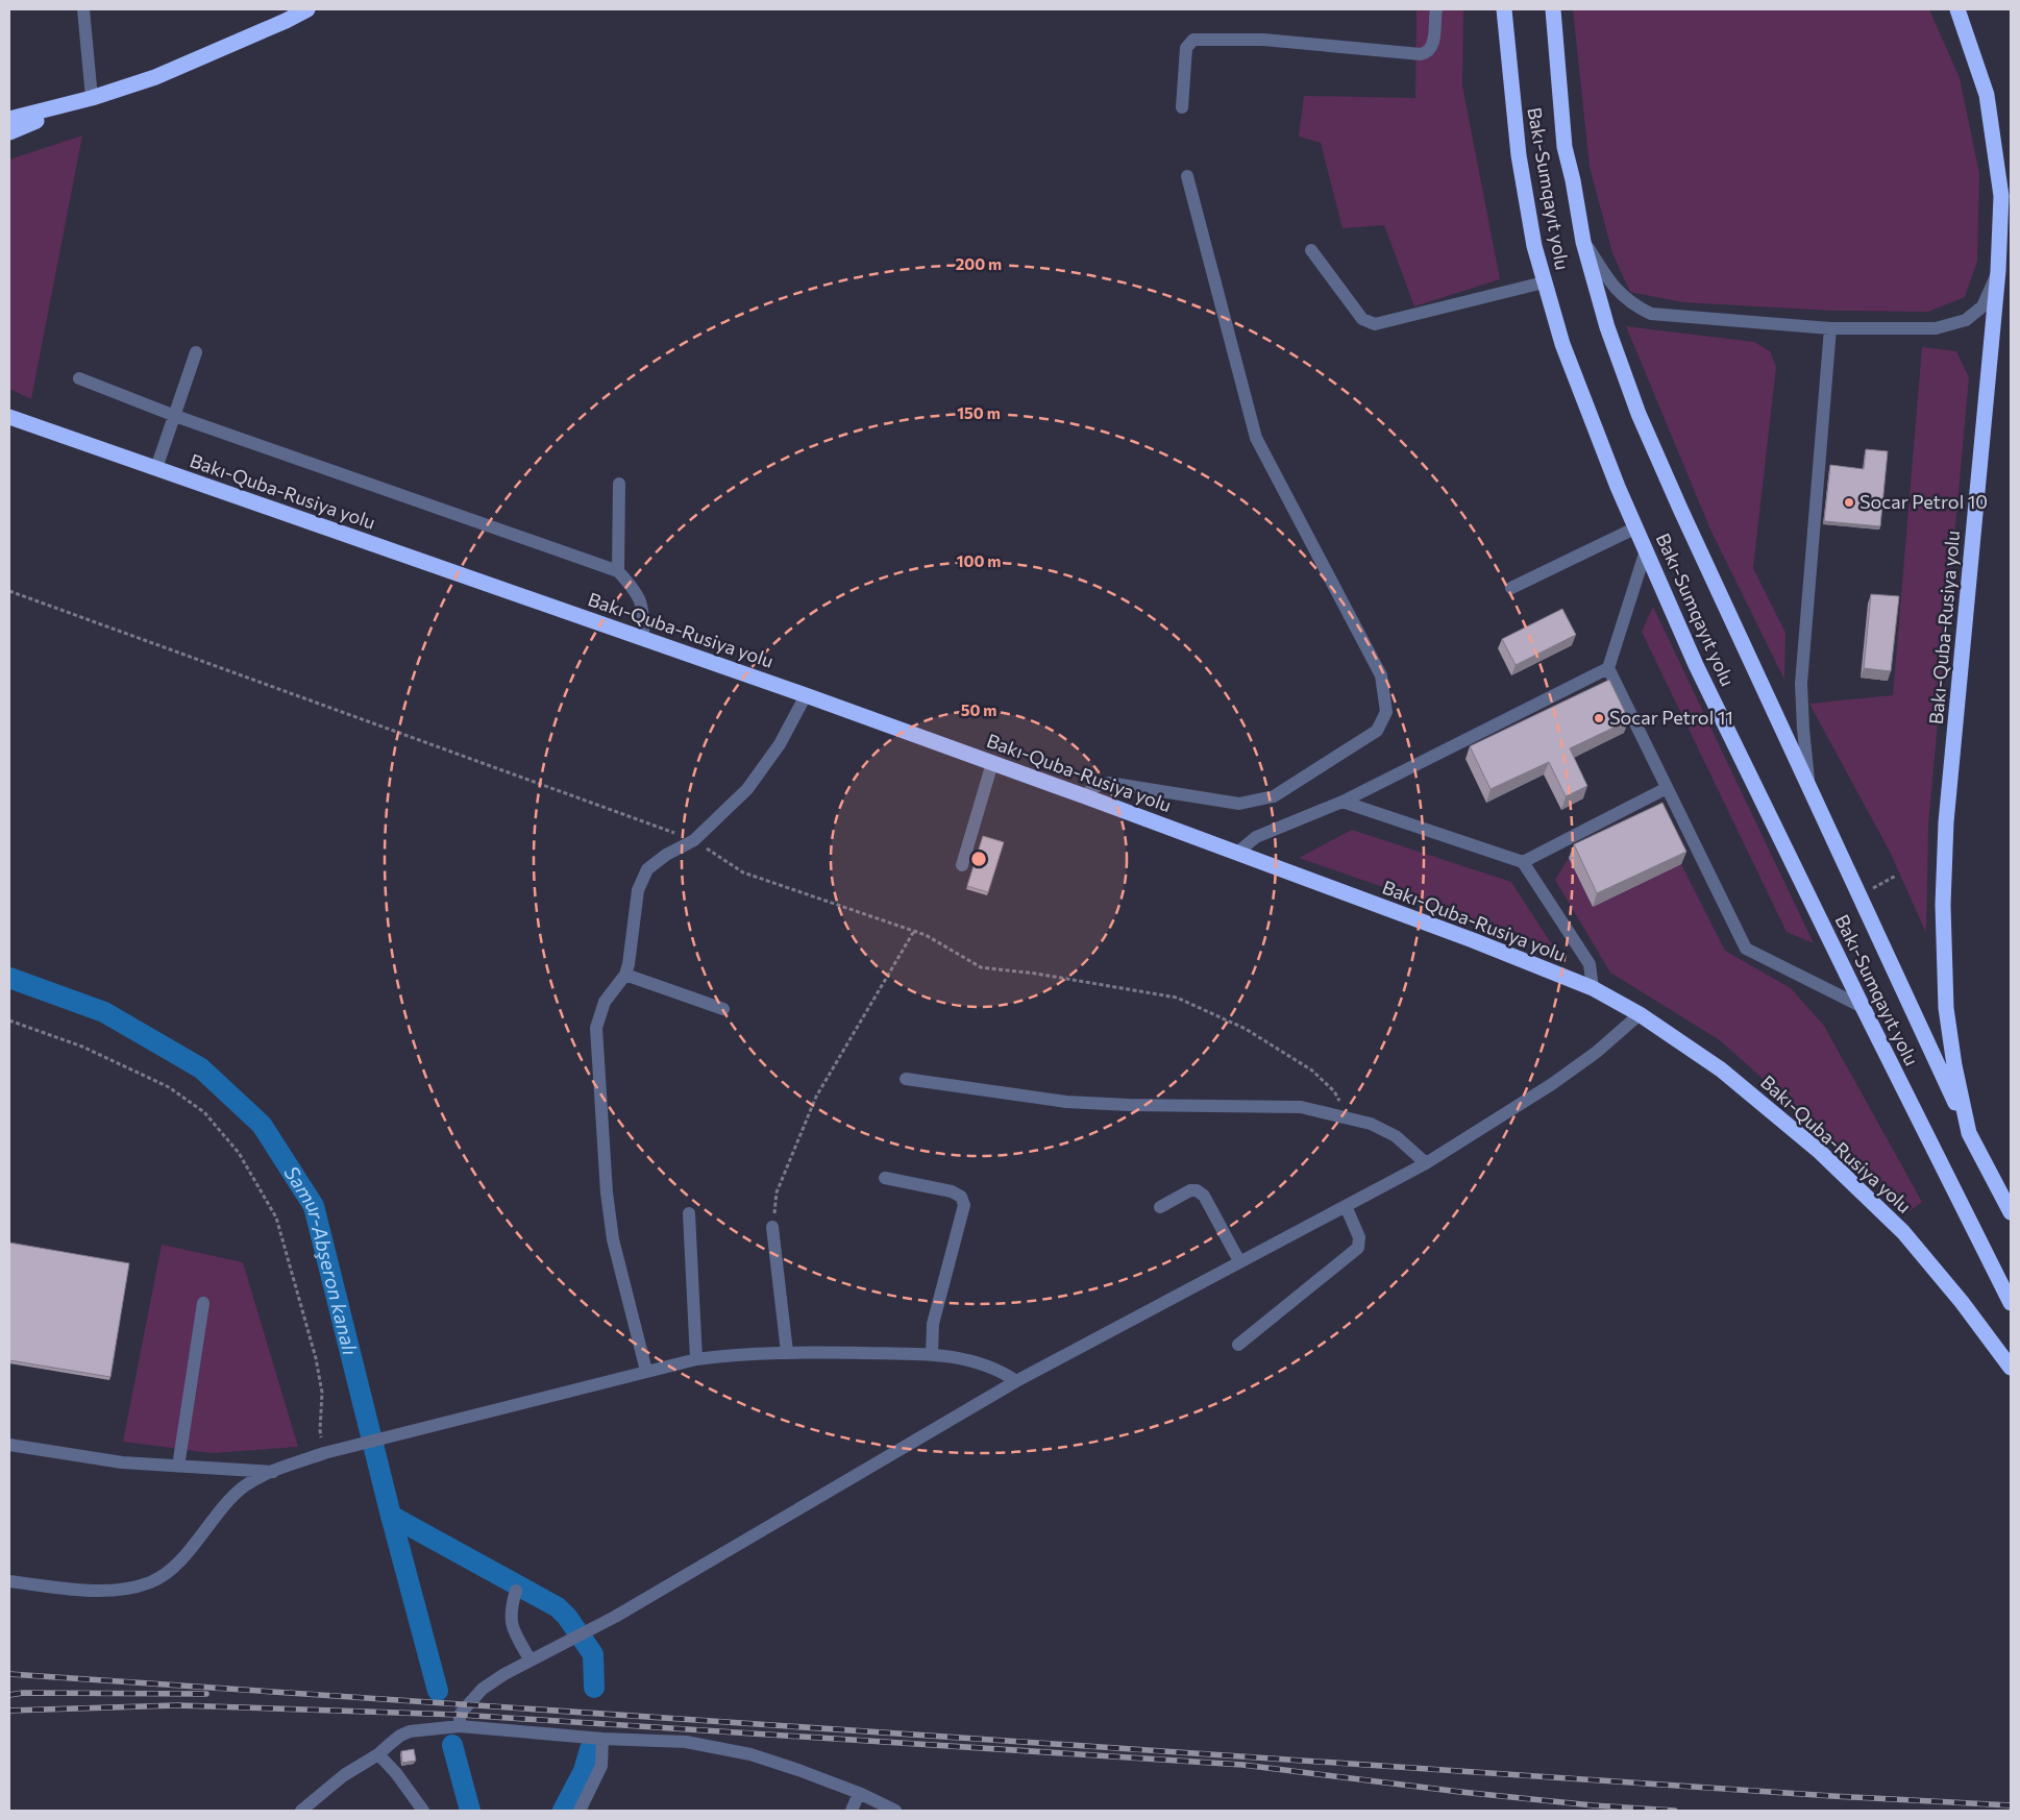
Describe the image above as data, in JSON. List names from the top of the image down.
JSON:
{
  "streets": {
    "highway": ["Bakı-Sumqayıt yolu", "Bakı-Quba-Rusiya yolu"]
  },
  "crossings": [
    ["Bakı-Sumqayıt yolu", "Bakı-Quba-Rusiya yolu"]
  ],
  "water": ["Samur-Abşeron kanalı"],
  "places": ["Socar Petrol 10", "Socar Petrol 11"],
  "rings": [
    "200 m",
    "150 m",
    "100 m",
    "50 m"
  ]
}
